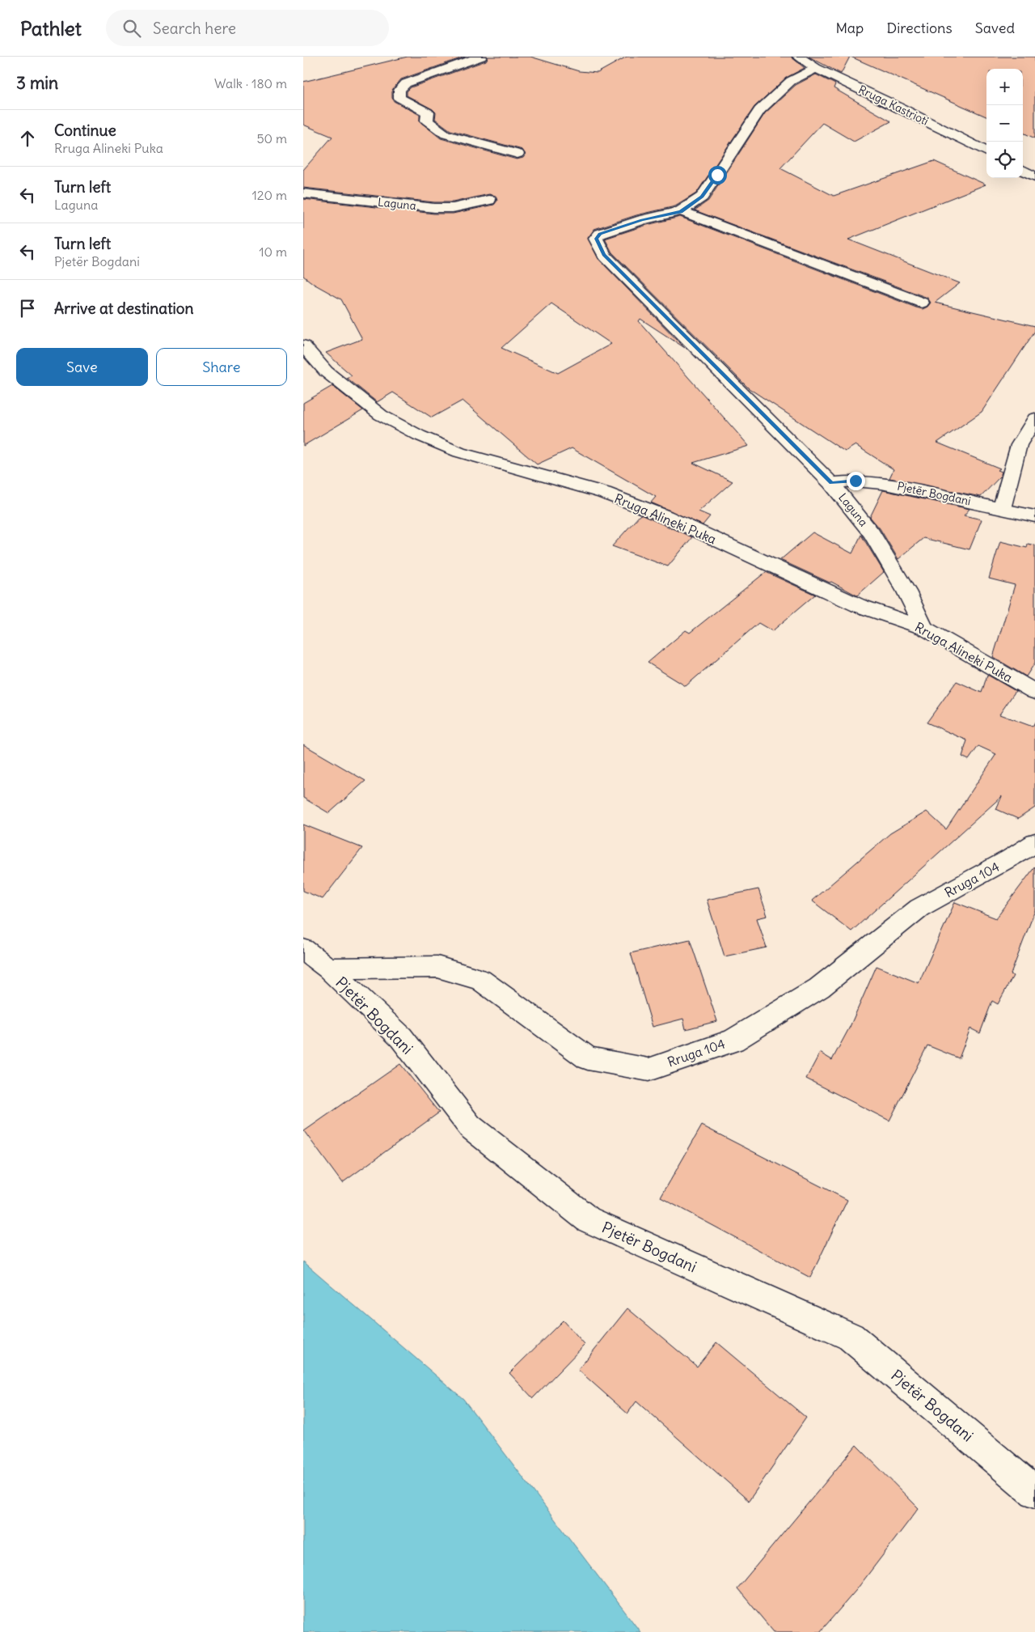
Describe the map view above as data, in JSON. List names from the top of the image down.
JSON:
{
  "streets": {
    "street": [
      "Rruga Kastrioti",
      "Laguna",
      "Pjetër Bogdani",
      "Rruga Alineki Puka",
      "Rruga 104"
    ]
  },
  "crossings": [
    ["Laguna", "Pjetër Bogdani"],
    ["Laguna", "Rruga Alineki Puka"],
    ["Pjetër Bogdani", "Rruga 104"]
  ],
  "page": {
    "header": "Pathlet",
    "search": "Search here",
    "nav": ["Map", "Directions", "Saved"],
    "heading": ["3 min", "Walk · 180 m"],
    "map_buttons": ["+", "−"],
    "list": [
      ["Continue", "Rruga Alineki Puka", "50 m"],
      ["Turn left", "Laguna", "120 m"],
      ["Turn left", "Pjetër Bogdani", "10 m"],
      "Arrive at destination"
    ],
    "buttons": ["Save", "Share"]
  }
}
